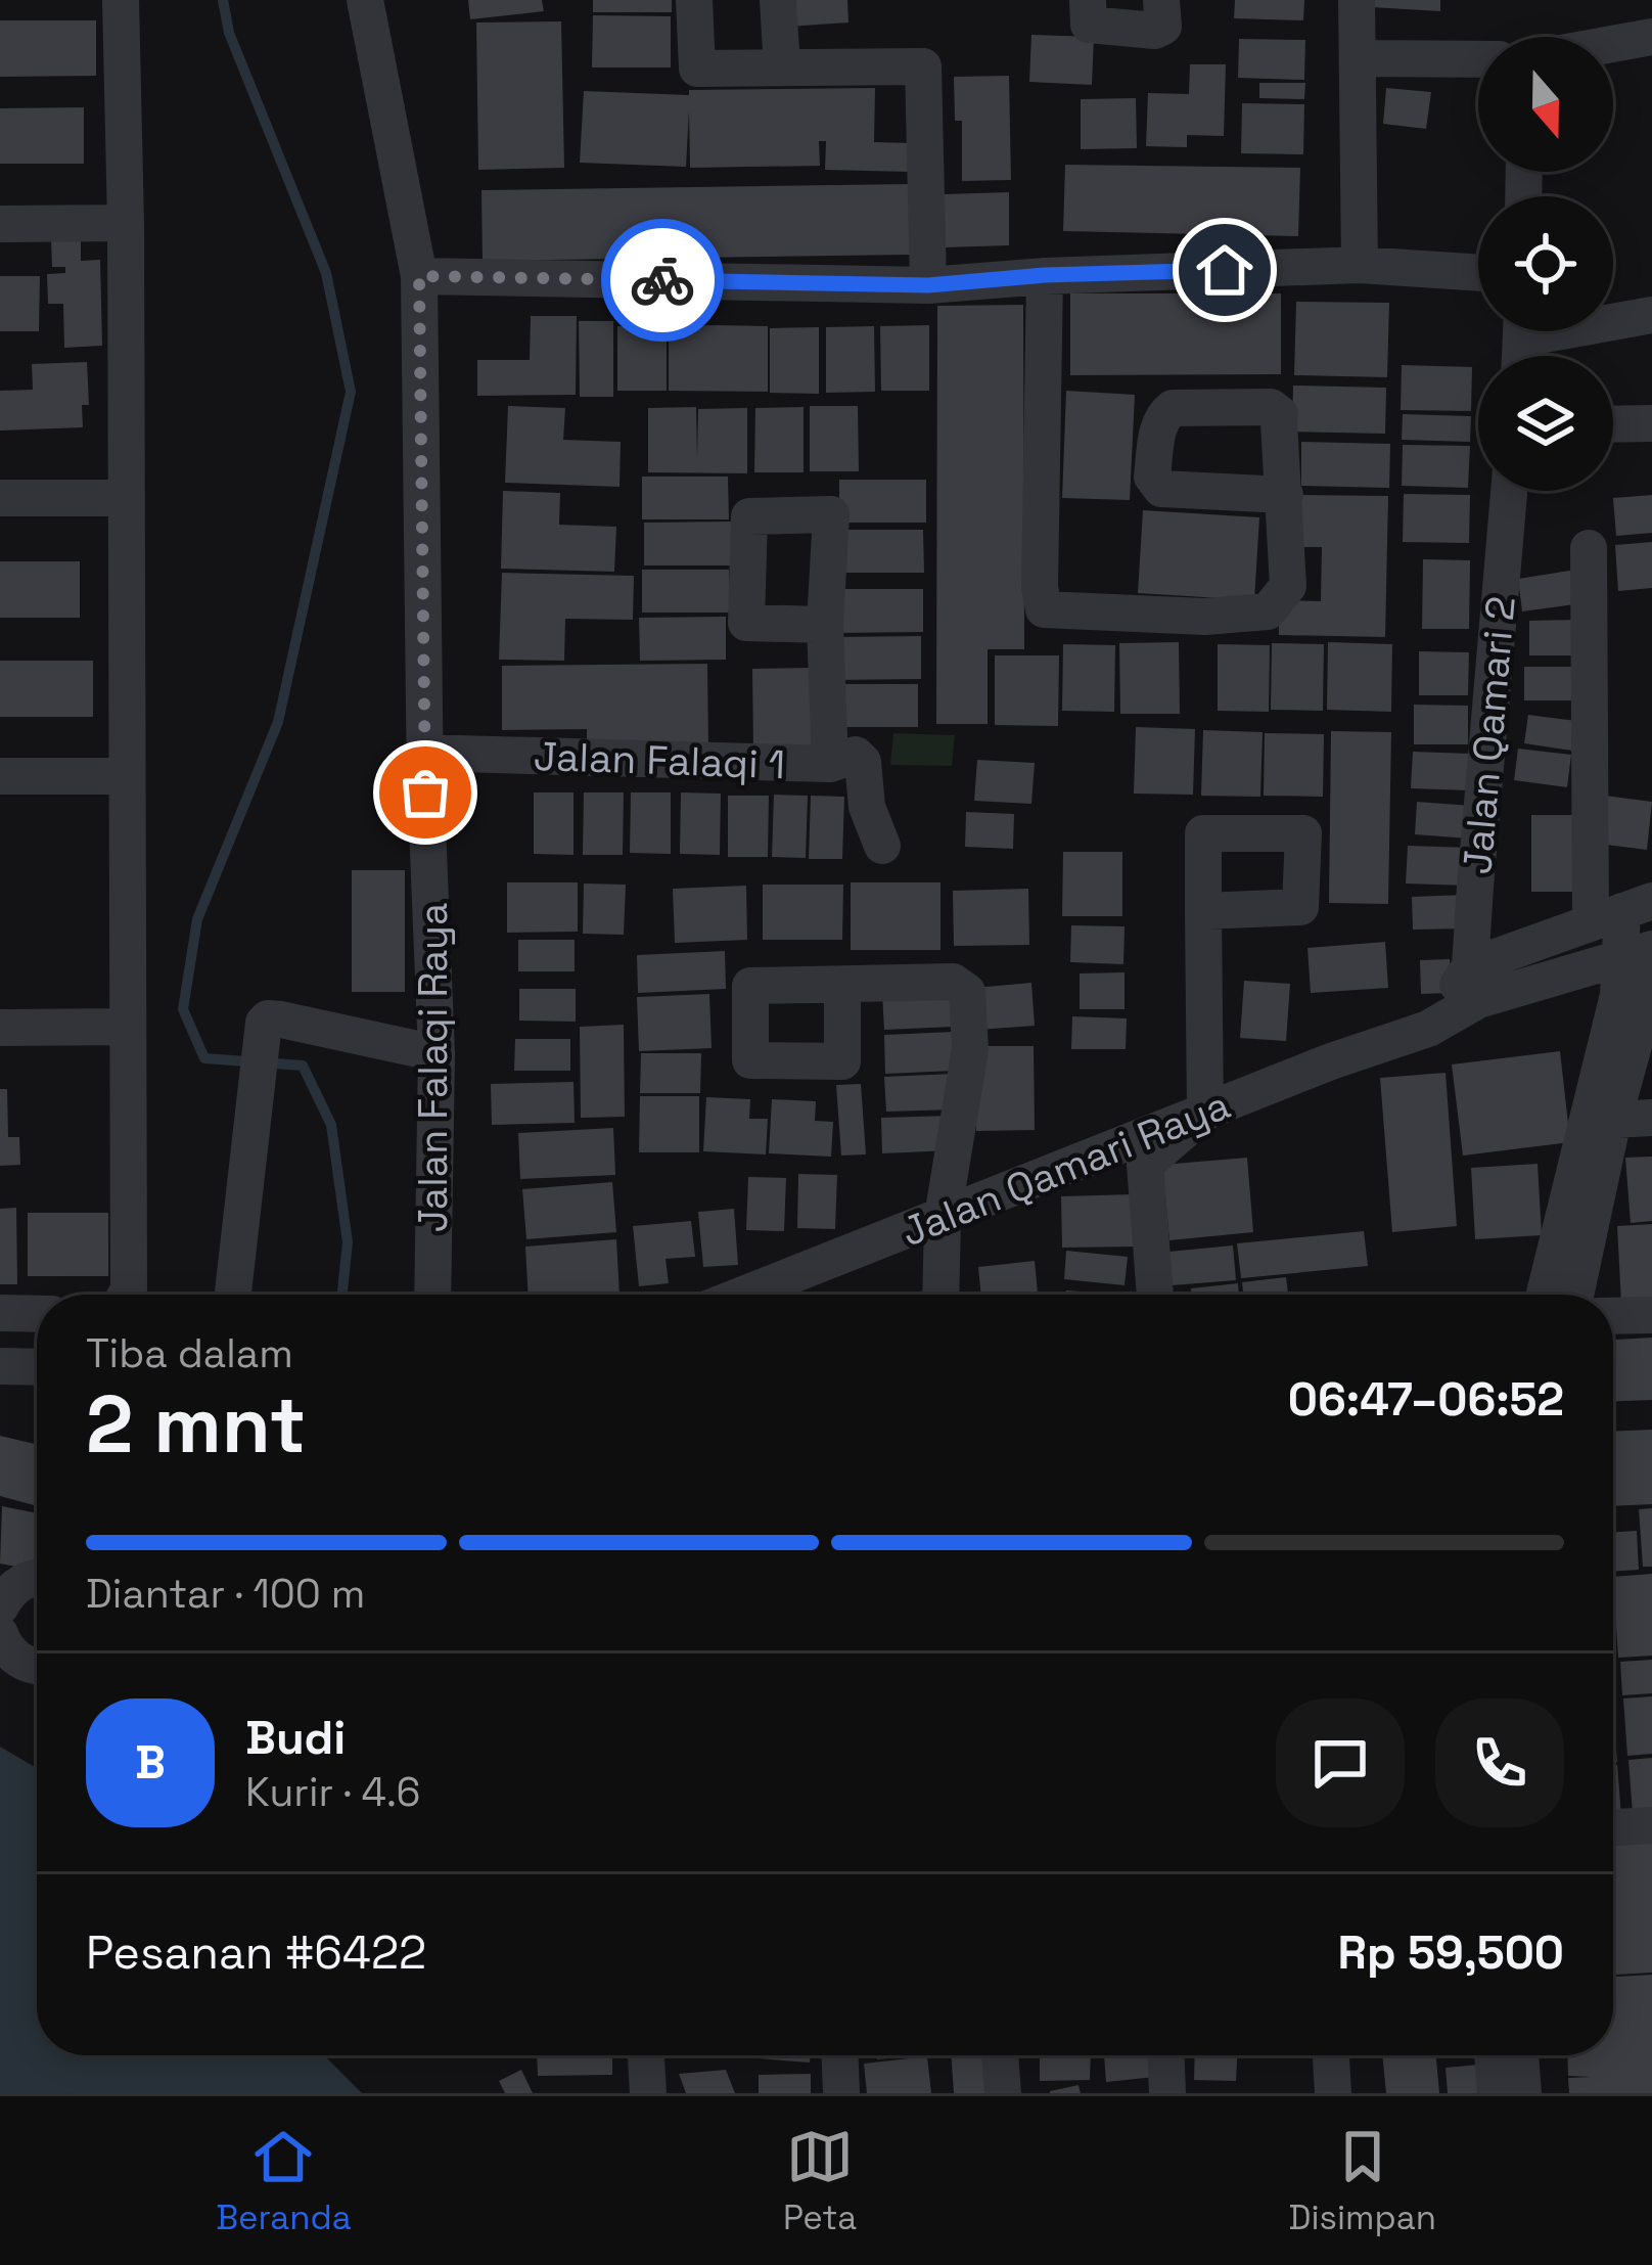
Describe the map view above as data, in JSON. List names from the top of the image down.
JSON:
{
  "streets": {
    "street": [
      "Jalan Qamari 2",
      "Jalan Falaqi 1",
      "Jalan Falaqi Raya",
      "Jalan Qamari Raya"
    ]
  },
  "crossings": [
    ["Jalan Qamari 2", "Jalan Qamari Raya"],
    ["Jalan Falaqi 1", "Jalan Falaqi Raya"]
  ],
  "north": "bottom",
  "page": {
    "heading": ["2 mnt", "Tiba dalam", "06:47–06:52"],
    "panel": [
      "Budi",
      "Kurir · 4.6",
      "Pesanan #6422",
      "Rp 59,500"
    ],
    "bar": "Diantar · 100 m",
    "round": "B",
    "tabs": ["Beranda", "Peta", "Disimpan"]
  }
}
